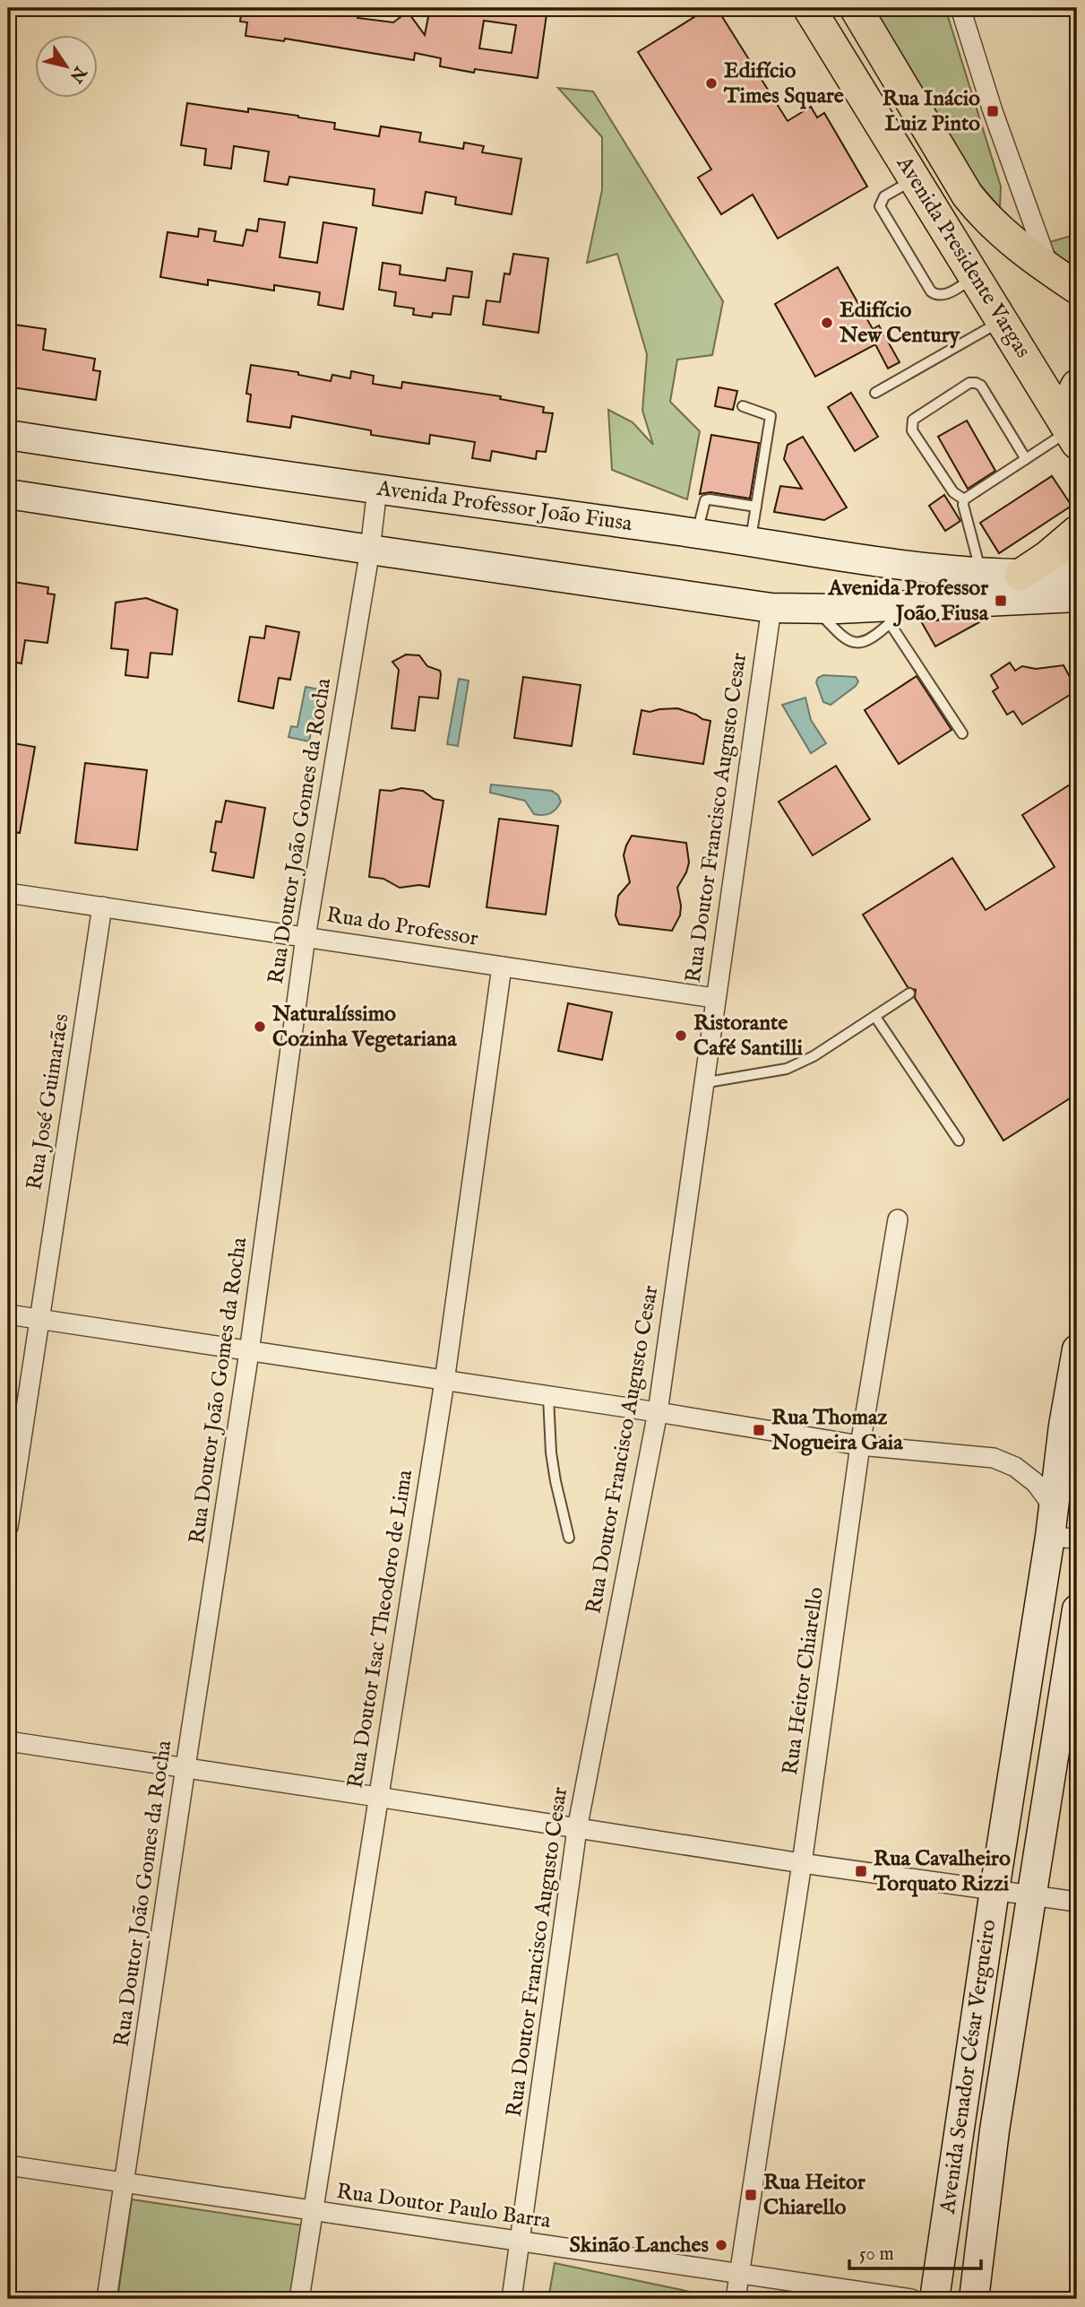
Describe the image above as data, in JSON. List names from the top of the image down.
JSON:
{
  "streets": {
    "main road": ["Avenida Presidente Vargas", "Avenida Professor João Fiusa", "Avenida Senador César Vergueiro"],
    "street": [
      "Rua Doutor Francisco Augusto Cesar",
      "Rua Doutor João Gomes da Rocha",
      "Rua do Professor",
      "Rua José Guimarães",
      "Rua Doutor Isac Theodoro de Lima",
      "Rua Heitor Chiarello",
      "Rua Doutor Paulo Barra"
    ]
  },
  "crossings": [
    ["Avenida Professor João Fiusa", "Rua Doutor João Gomes da Rocha"],
    ["Rua Doutor Francisco Augusto Cesar", "Rua do Professor"],
    ["Rua Doutor Francisco Augusto Cesar", "Rua Doutor Paulo Barra"],
    ["Rua Doutor João Gomes da Rocha", "Rua do Professor"],
    ["Rua Doutor João Gomes da Rocha", "Rua Doutor Paulo Barra"],
    ["Rua do Professor", "Rua José Guimarães"],
    ["Rua do Professor", "Rua Doutor Isac Theodoro de Lima"],
    ["Rua Doutor Isac Theodoro de Lima", "Rua Doutor Paulo Barra"],
    ["Rua Heitor Chiarello", "Rua Doutor Paulo Barra"]
  ],
  "places": {
    "other": [
      "Edifício Times Square",
      "Edifício New Century",
      "Naturalíssimo Cozinha Vegetariana",
      "Ristorante Café Santilli",
      "Skinão Lanches"
    ],
    "transit": [
      "Rua Inácio Luiz Pinto",
      "Avenida Professor João Fiusa",
      "Rua Thomaz Nogueira Gaia",
      "Rua Cavalheiro Torquato Rizzi",
      "Rua Heitor Chiarello"
    ]
  },
  "scale_bar": "50 m",
  "north": "bottom right"
}
